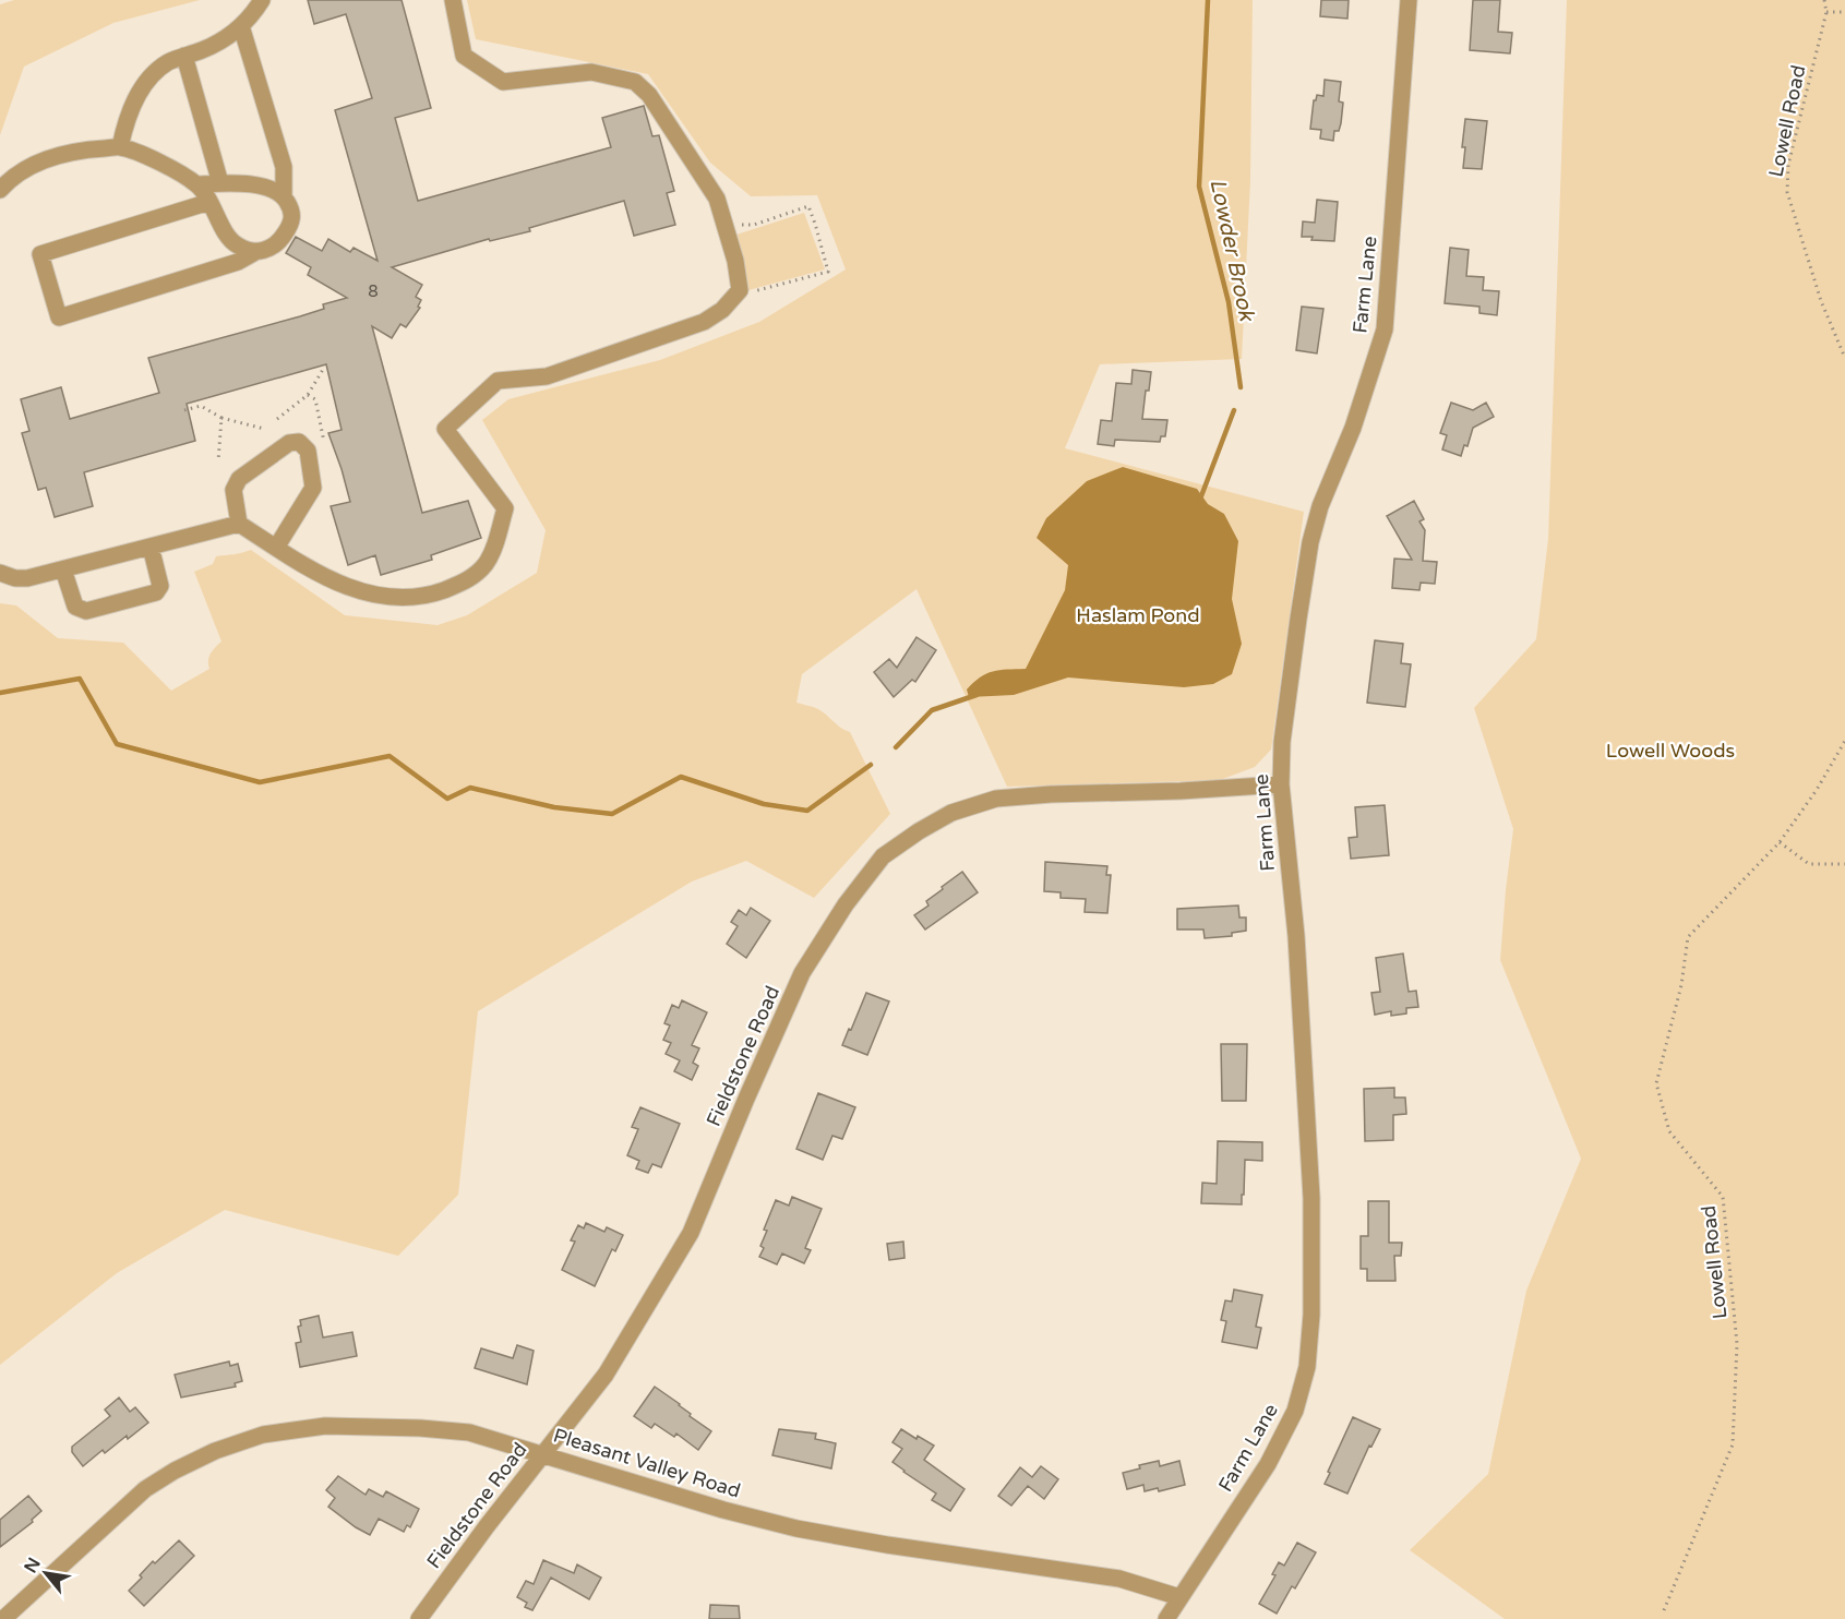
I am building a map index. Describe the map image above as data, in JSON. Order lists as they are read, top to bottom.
{
  "streets": {
    "street": ["Farm Lane", "Fieldstone Road", "Pleasant Valley Road"],
    "path": ["Lowell Road"]
  },
  "crossings": [
    ["Farm Lane", "Fieldstone Road"],
    ["Farm Lane", "Pleasant Valley Road"],
    ["Fieldstone Road", "Pleasant Valley Road"]
  ],
  "water": ["Lowder Brook"],
  "parks": ["Haslam Pond", "Lowell Woods"],
  "house_numbers": ["8"],
  "north": "top left"
}
